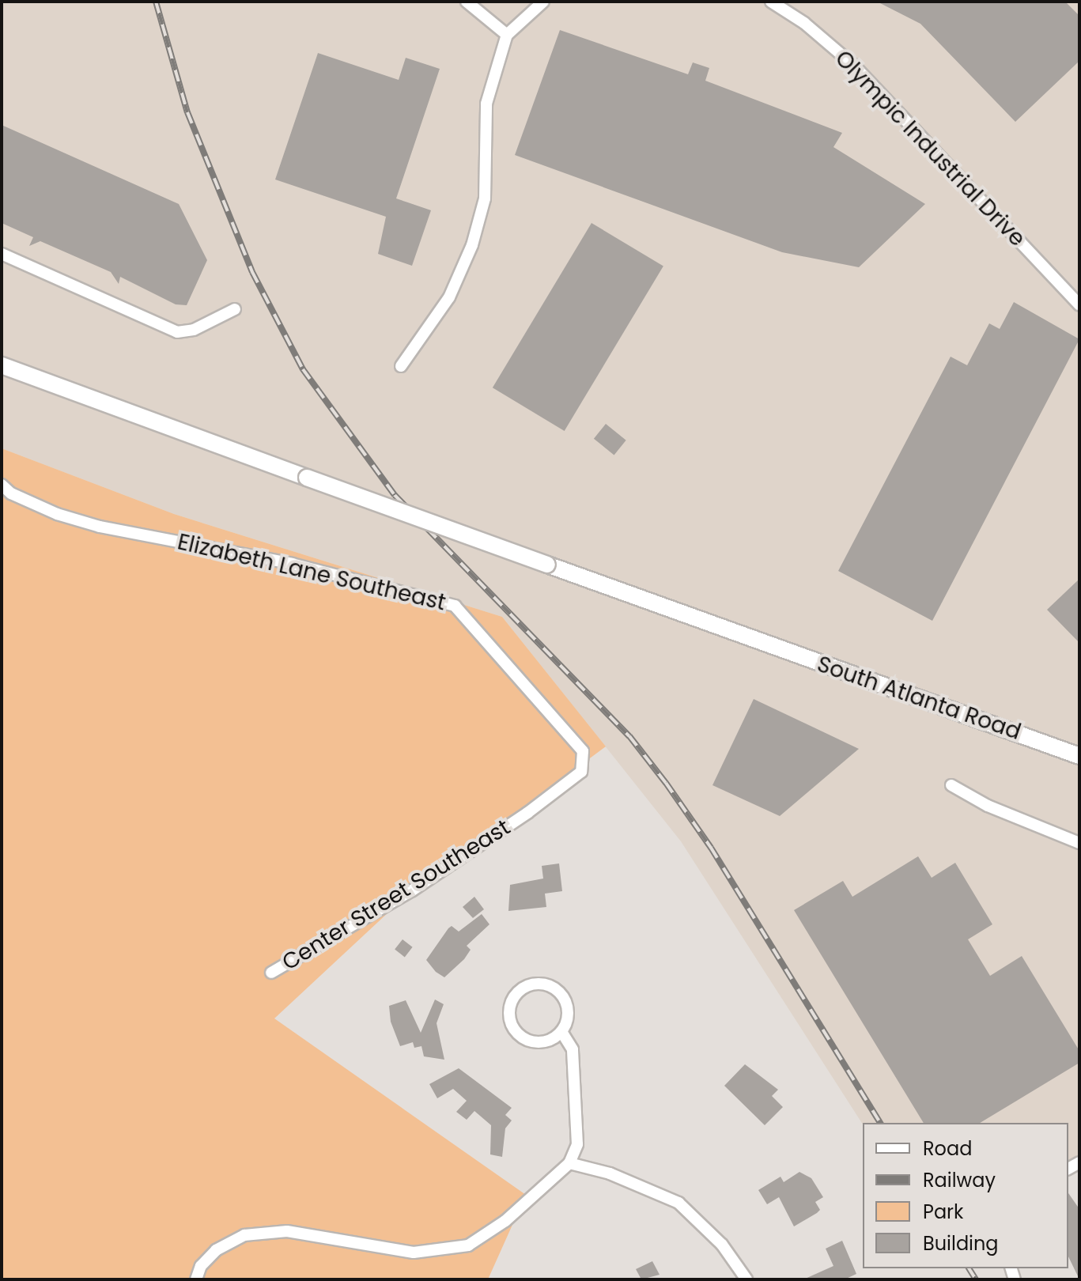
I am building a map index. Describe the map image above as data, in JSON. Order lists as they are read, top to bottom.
{
  "streets": {
    "main road": ["South Atlanta Road"],
    "street": ["Olympic Industrial Drive", "Elizabeth Lane Southeast", "Center Street Southeast"]
  },
  "crossings": [
    ["Elizabeth Lane Southeast", "Center Street Southeast"]
  ],
  "legend": [
    "Road",
    "Railway",
    "Park",
    "Building"
  ]
}
